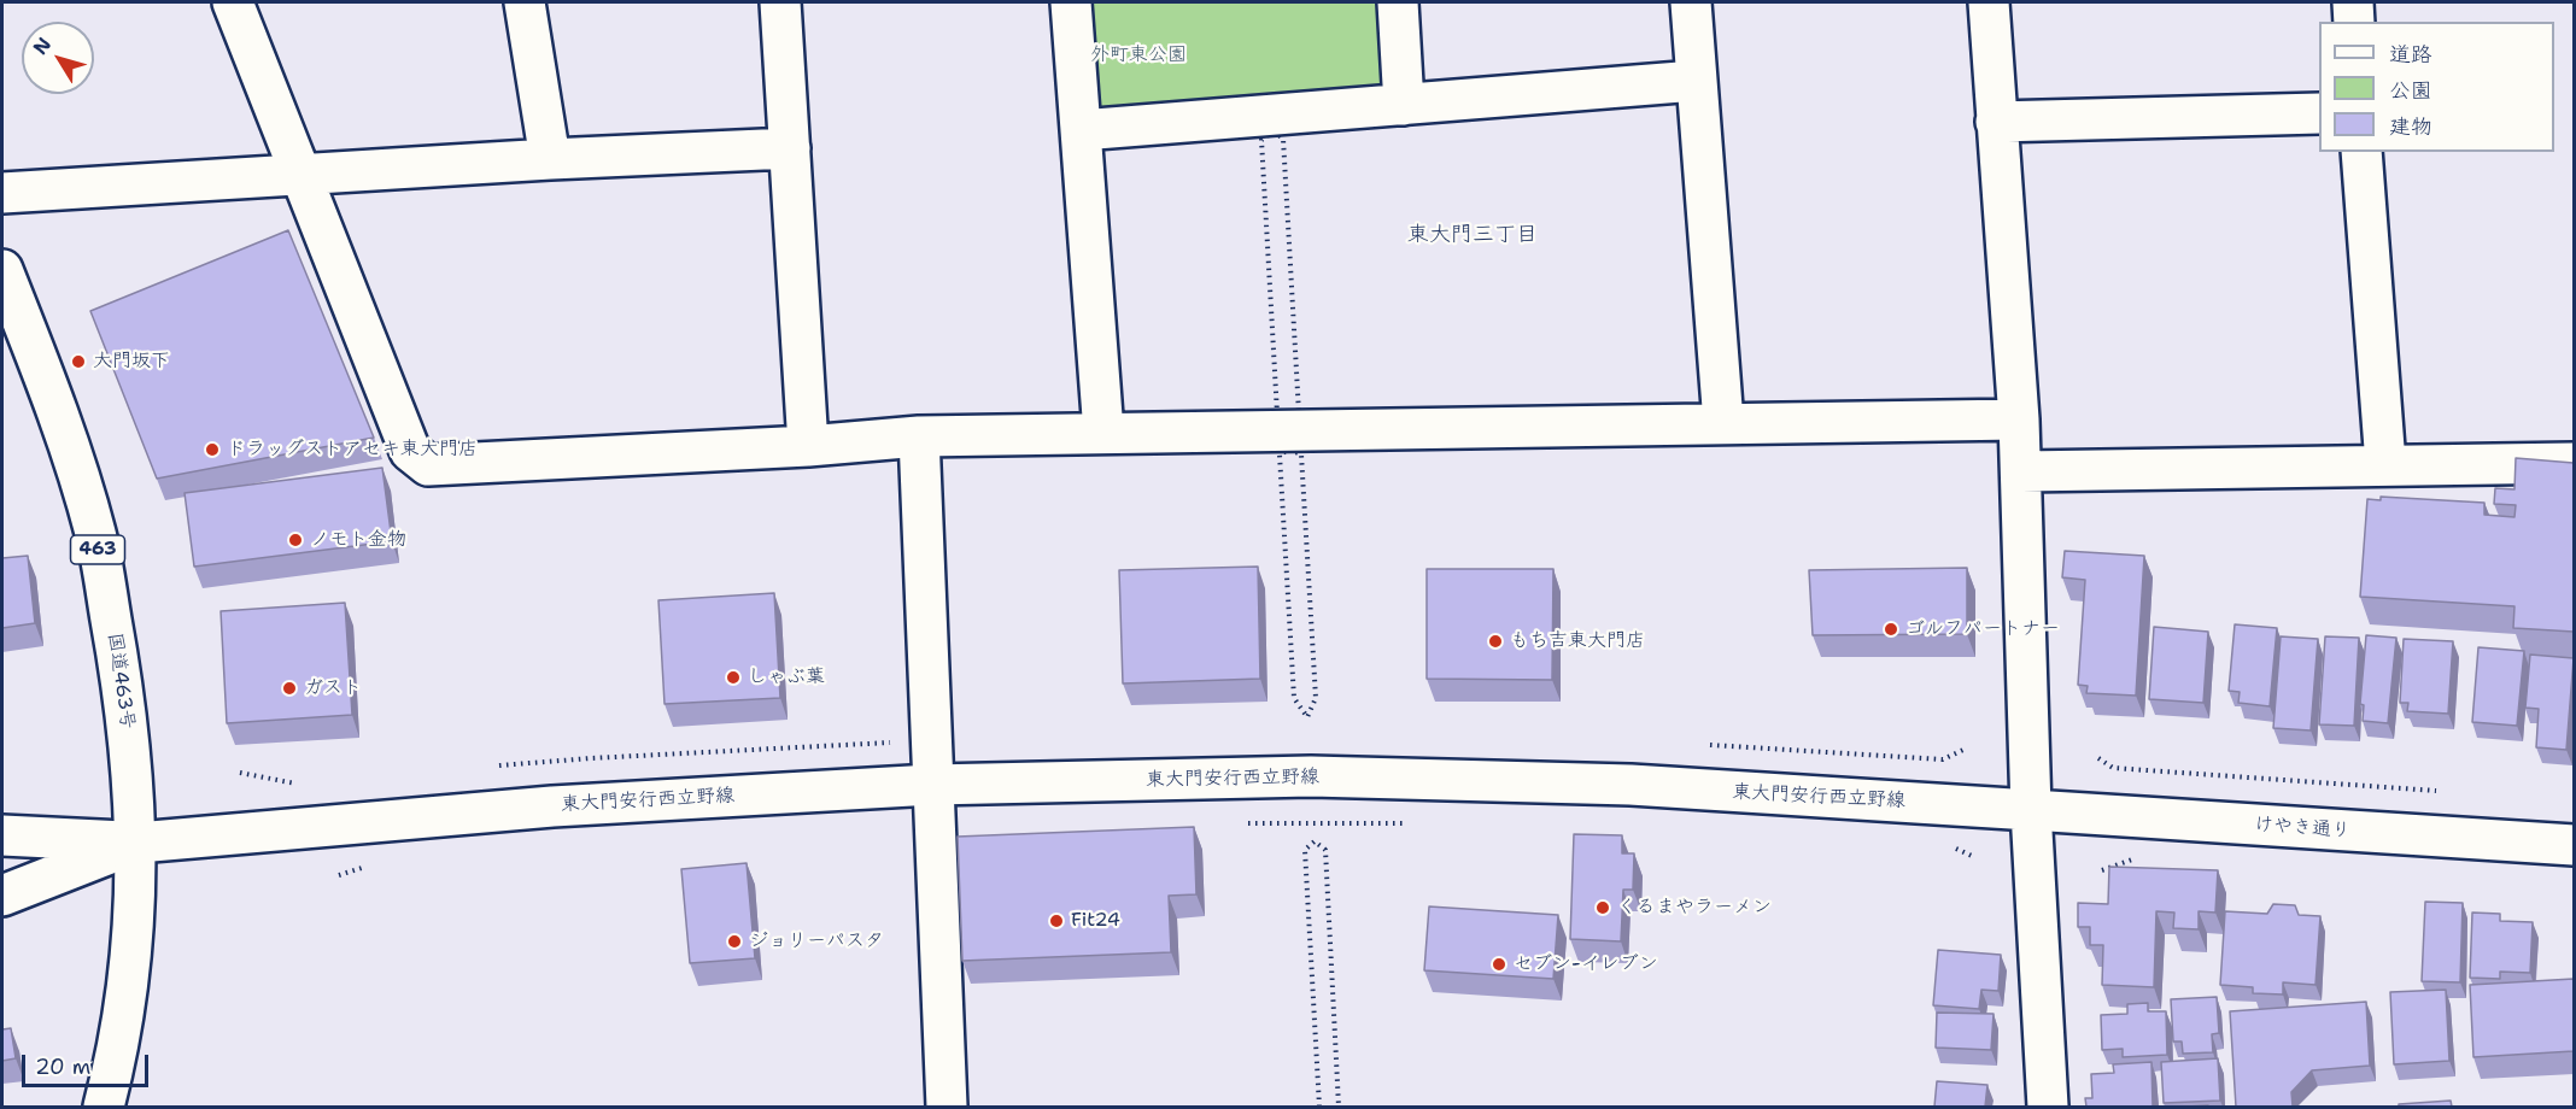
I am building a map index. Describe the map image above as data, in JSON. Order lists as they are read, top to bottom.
{
  "streets": {
    "main road": [
      "463",
      "国道463号",
      "東大門安行西立野線",
      "けやき通り"
    ]
  },
  "crossings": [
    ["国道463号", "東大門安行西立野線"],
    ["東大門安行西立野線", "けやき通り"]
  ],
  "districts": ["東大門三丁目"],
  "parks": ["外町東公園"],
  "places": [
    "大門坂下",
    "ドラッグストアセキ東大門店",
    "ノモト金物",
    "ゴルフパートナー",
    "もち吉東大門店",
    "しゃぶ葉",
    "ガスト",
    "くるまやラーメン",
    "Fit24",
    "ジョリーパスタ",
    "セブン-イレブン"
  ],
  "legend": ["道路", "公園", "建物"],
  "scale_bar": "20 m",
  "north": "top left"
}
